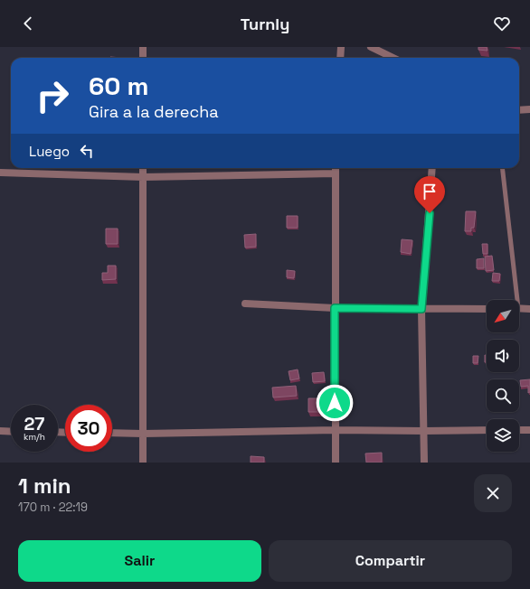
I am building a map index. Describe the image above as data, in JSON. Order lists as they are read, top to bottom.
{
  "north": "bottom left",
  "page": {
    "header": "Turnly",
    "turn": ["60 m", "Gira a la derecha"],
    "then": "Luego",
    "speed": "27 km/h",
    "limit": "30",
    "heading": ["1 min", "170 m · 22:19"],
    "buttons": ["Salir", "Compartir"]
  }
}
